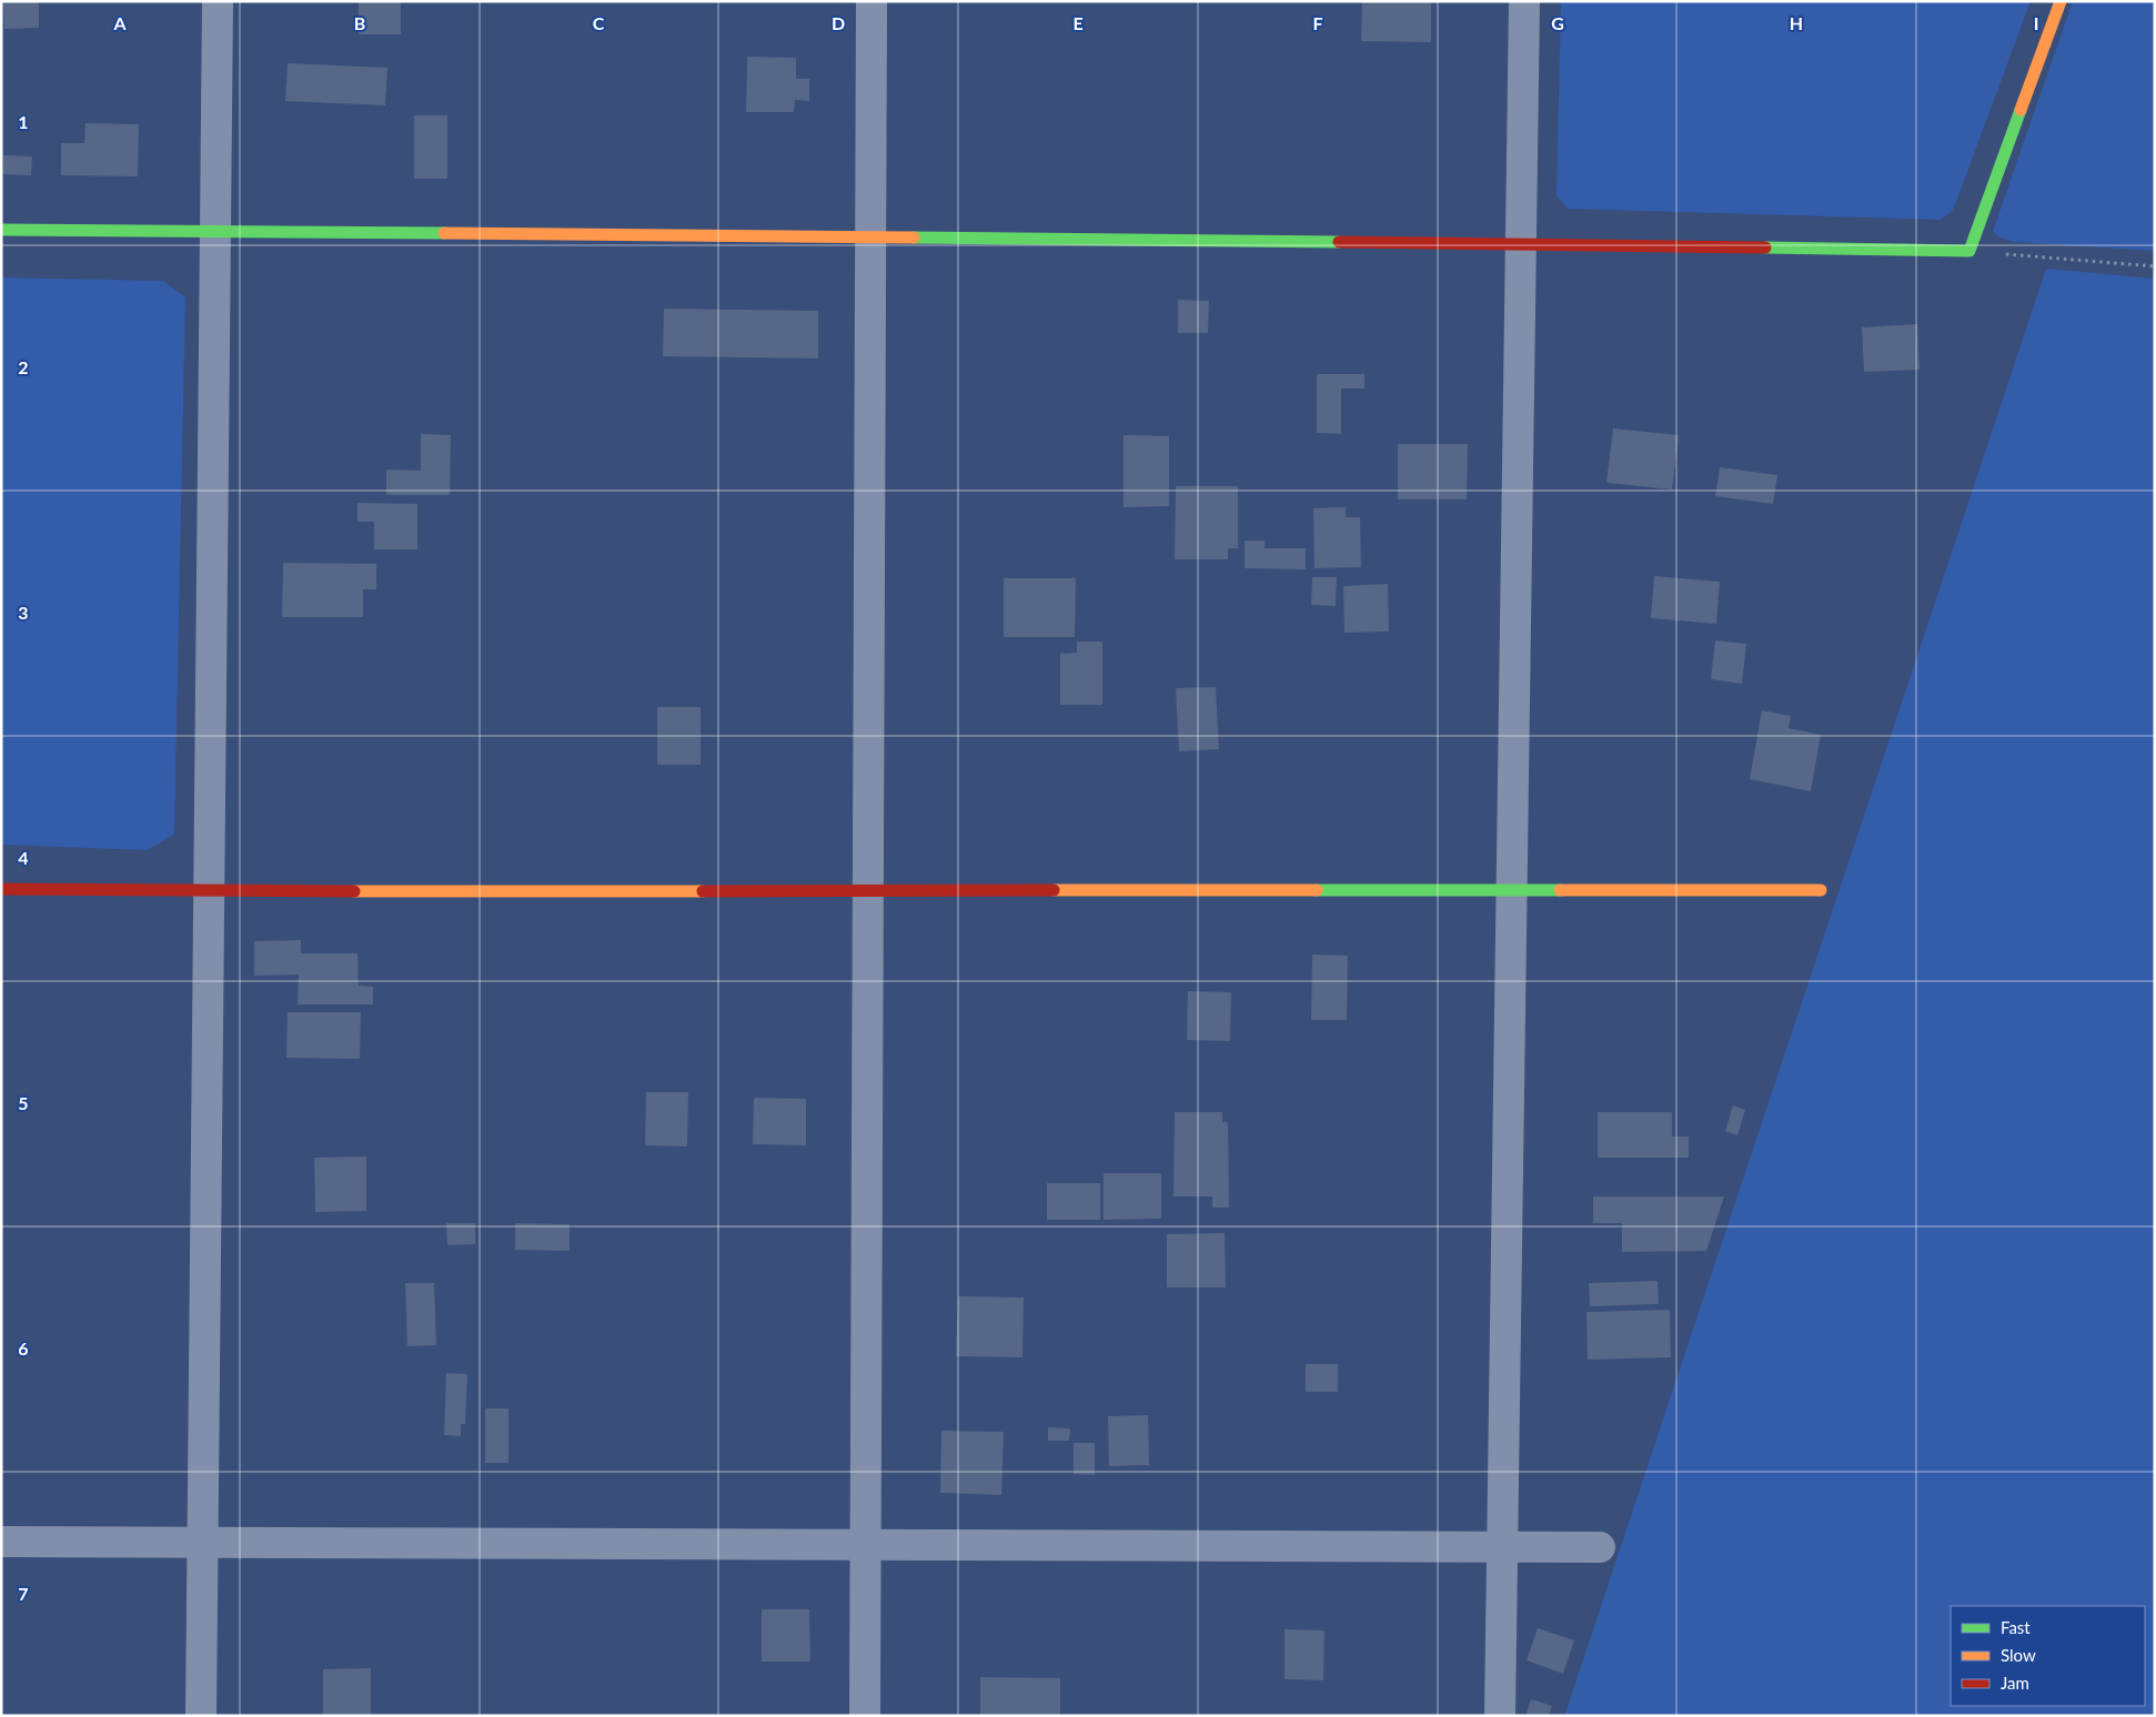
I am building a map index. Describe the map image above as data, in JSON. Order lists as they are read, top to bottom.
{
  "legend": ["Fast", "Slow", "Jam"],
  "grid": {
    "columns": [
      "A",
      "B",
      "C",
      "D",
      "E",
      "F",
      "G",
      "H",
      "I"
    ],
    "rows": [
      "1",
      "2",
      "3",
      "4",
      "5",
      "6",
      "7"
    ]
  }
}
